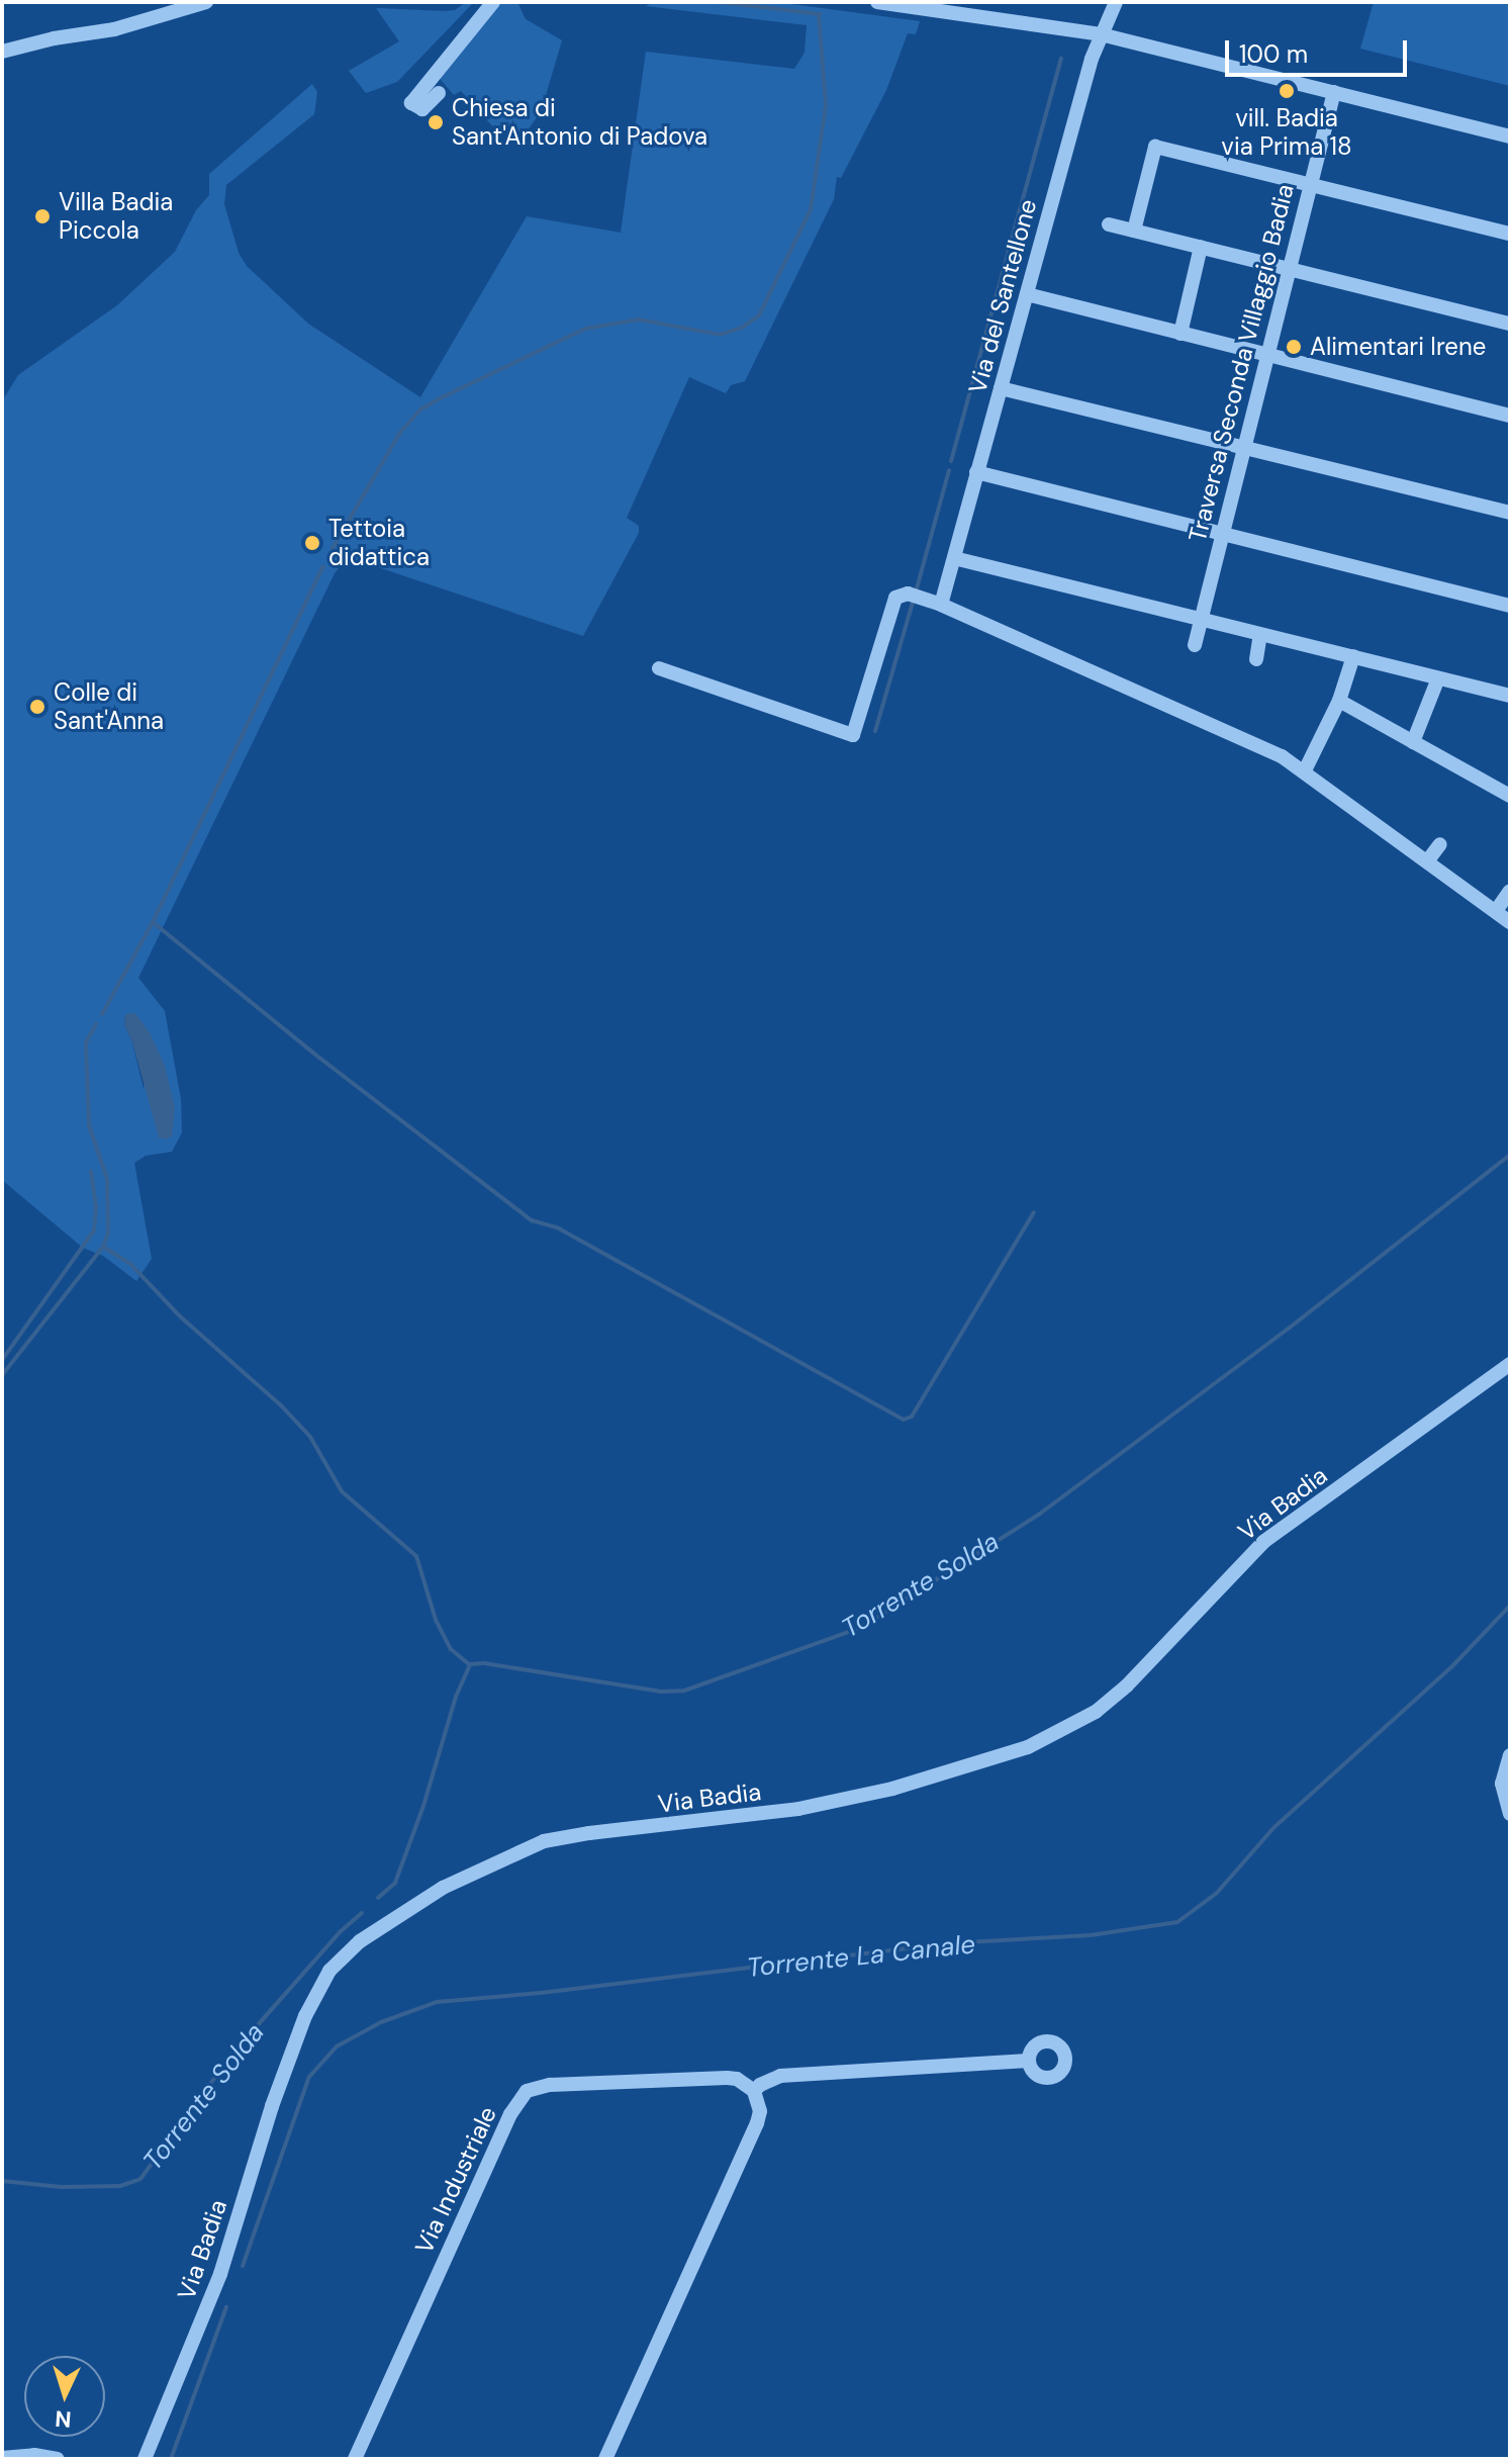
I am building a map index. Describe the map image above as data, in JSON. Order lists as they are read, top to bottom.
{
  "streets": {
    "street": [
      "Via del Santellone",
      "Traversa Seconda Villaggio Badia",
      "Via Badia",
      "Via Industriale"
    ]
  },
  "water": ["Torrente Solda", "Torrente La Canale"],
  "places": [
    "vill. Badia via Prima 18",
    "Chiesa di Sant'Antonio di Padova",
    "Villa Badia Piccola",
    "Alimentari Irene",
    "Tettoia didattica",
    "Colle di Sant'Anna"
  ],
  "scale_bar": "100 m",
  "north": "bottom"
}
